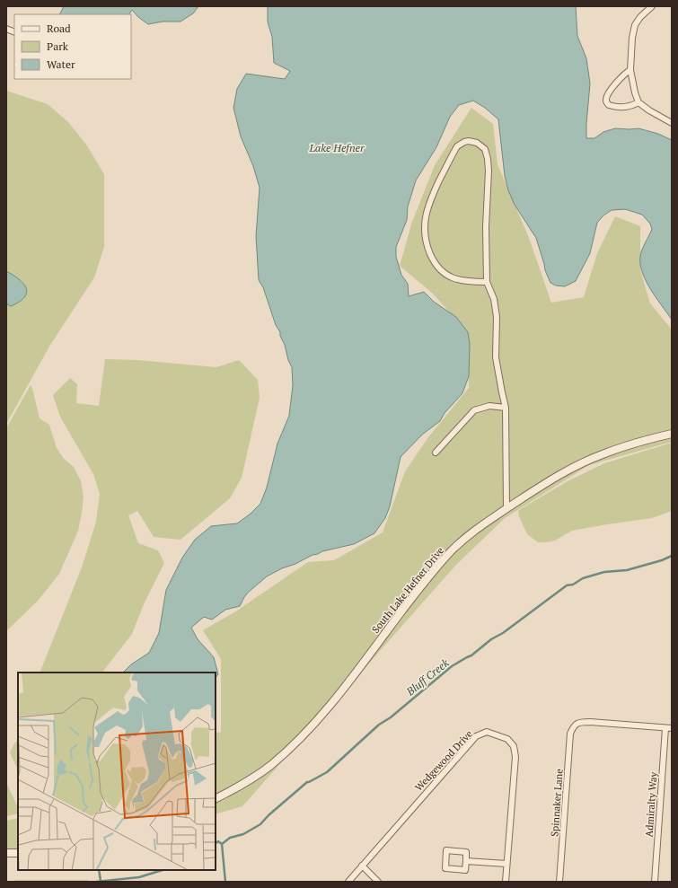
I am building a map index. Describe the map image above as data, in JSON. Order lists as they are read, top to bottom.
{
  "streets": {
    "street": [
      "South Lake Hefner Drive",
      "Wedgewood Drive",
      "Spinnaker Lane",
      "Admiralty Way"
    ]
  },
  "crossings": [
    ["Spinnaker Lane", "Admiralty Way"]
  ],
  "water": ["Lake Hefner", "Bluff Creek"],
  "legend": ["Road", "Park", "Water"]
}
